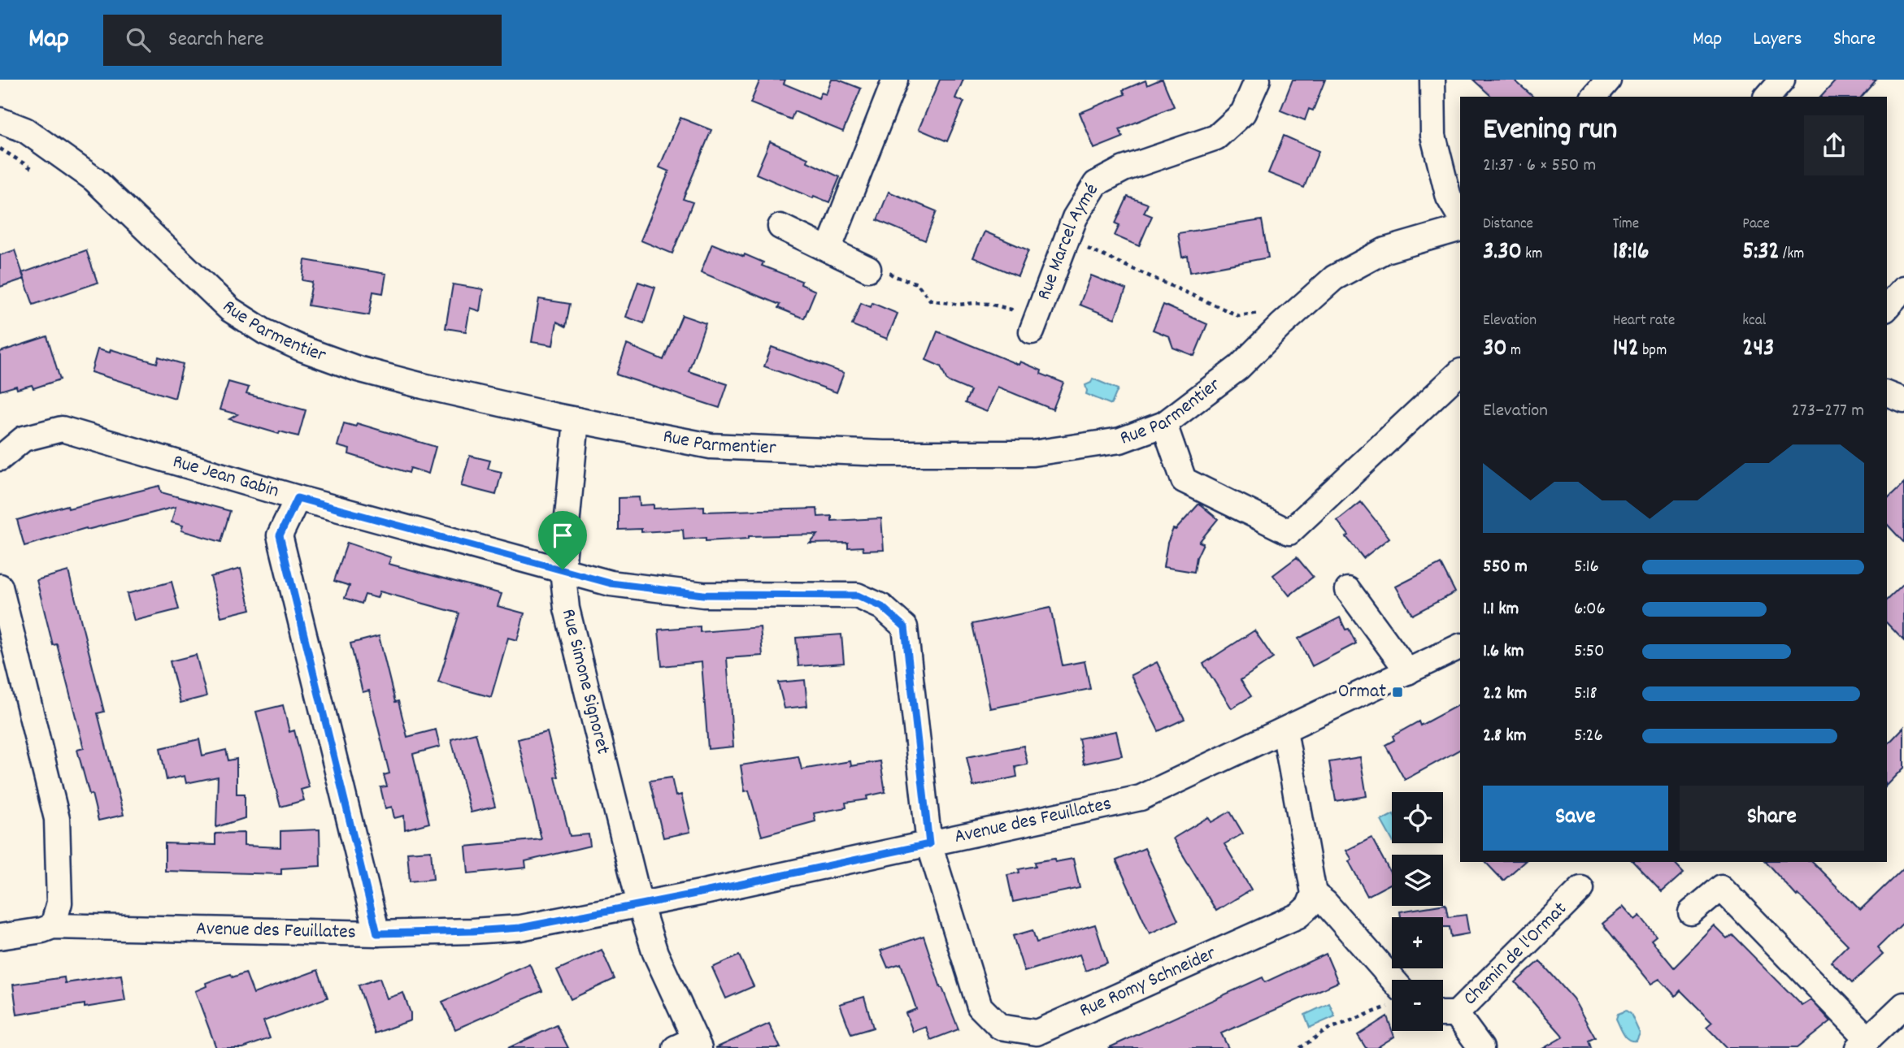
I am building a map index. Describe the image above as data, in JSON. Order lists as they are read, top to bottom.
{
  "streets": {
    "street": [
      "Rue Marcel Aymé",
      "Rue Parmentier",
      "Rue Jean Gabin",
      "Rue Simone Signoret",
      "Avenue des Feuillates",
      "Chemin de l'Ormat",
      "Rue Romy Schneider"
    ]
  },
  "crossings": [
    ["Rue Parmentier", "Rue Simone Signoret"],
    ["Rue Jean Gabin", "Rue Simone Signoret"],
    ["Rue Jean Gabin", "Avenue des Feuillates"],
    ["Rue Jean Gabin", "Rue Romy Schneider"],
    ["Rue Simone Signoret", "Avenue des Feuillates"],
    ["Avenue des Feuillates", "Rue Romy Schneider"]
  ],
  "places": {
    "transit": ["Ormat"]
  },
  "page": {
    "header": "Map",
    "search": "Search here",
    "nav": ["Map", "Layers", "Share"],
    "heading": ["Evening run", "21:37 · 6 × 550 m"],
    "stats": [
      ["Distance", "3.30 km"],
      ["Time", "18:16"],
      ["Pace", "5:32 /km"],
      ["Elevation", "30 m"],
      ["Heart rate", "142 bpm"],
      ["kcal", "243"]
    ],
    "chart": ["Elevation", "273–277 m"],
    "list": [
      {
        "name": "550 m",
        "note": "5:16"
      },
      {
        "name": "1.1 km",
        "note": "6:06"
      },
      {
        "name": "1.6 km",
        "note": "5:50"
      },
      {
        "name": "2.2 km",
        "note": "5:18"
      },
      {
        "name": "2.8 km",
        "note": "5:26"
      }
    ],
    "buttons": ["Save", "Share"],
    "map_buttons": ["+", "−"]
  }
}
